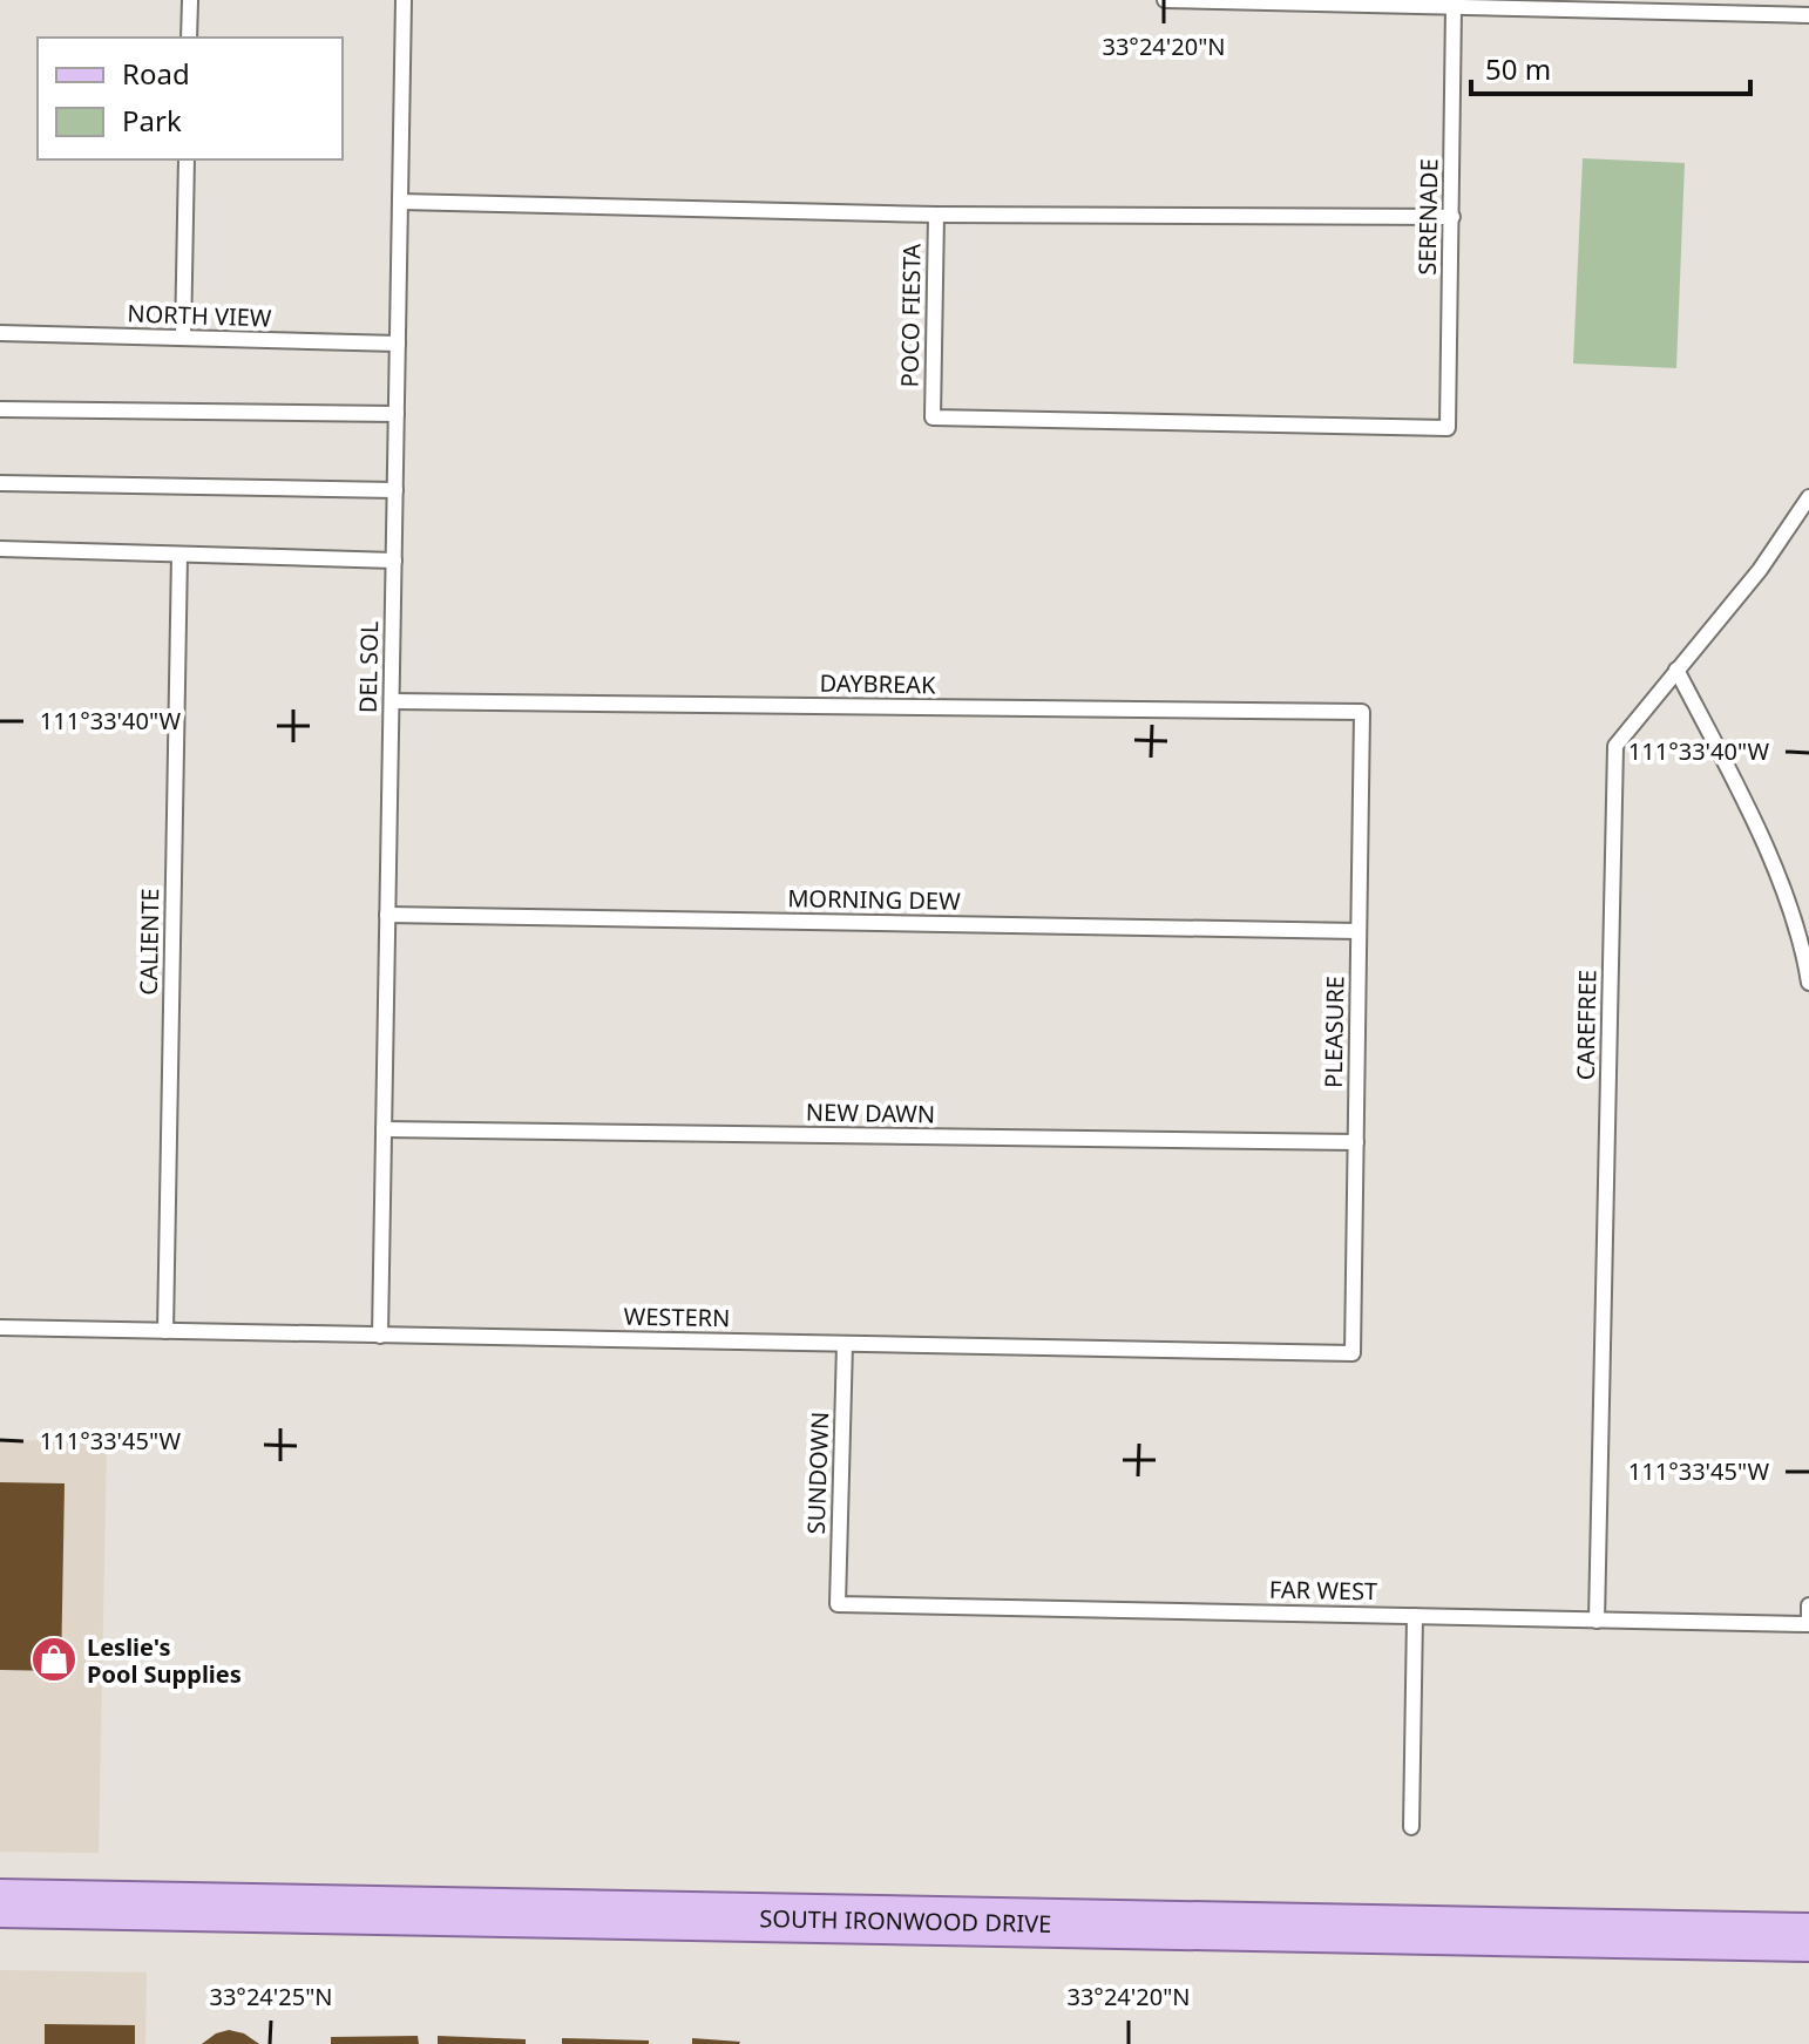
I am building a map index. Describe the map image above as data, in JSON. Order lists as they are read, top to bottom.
{
  "streets": {
    "main road": ["SOUTH IRONWOOD DRIVE"],
    "lane": [
      "SERENADE",
      "NORTH VIEW",
      "POCO FIESTA",
      "DEL SOL",
      "DAYBREAK",
      "MORNING DEW",
      "CALIENTE",
      "CAREFREE",
      "PLEASURE",
      "NEW DAWN",
      "WESTERN",
      "SUNDOWN",
      "FAR WEST"
    ]
  },
  "crossings": [
    ["SERENADE", "POCO FIESTA"],
    ["NORTH VIEW", "DEL SOL"],
    ["DEL SOL", "DAYBREAK"],
    ["DEL SOL", "MORNING DEW"],
    ["DEL SOL", "NEW DAWN"],
    ["DEL SOL", "WESTERN"],
    ["DAYBREAK", "PLEASURE"],
    ["MORNING DEW", "PLEASURE"],
    ["CALIENTE", "WESTERN"],
    ["CAREFREE", "FAR WEST"],
    ["PLEASURE", "NEW DAWN"],
    ["PLEASURE", "WESTERN"],
    ["WESTERN", "SUNDOWN"],
    ["SUNDOWN", "FAR WEST"]
  ],
  "places": {
    "shop": ["Leslie's Pool Supplies"]
  },
  "legend": ["Road", "Park"],
  "scale_bar": "50 m",
  "coordinates": [
    "33°24'20\"N",
    "111°33'40\"W",
    "111°33'45\"W",
    "33°24'25\"N"
  ]
}
